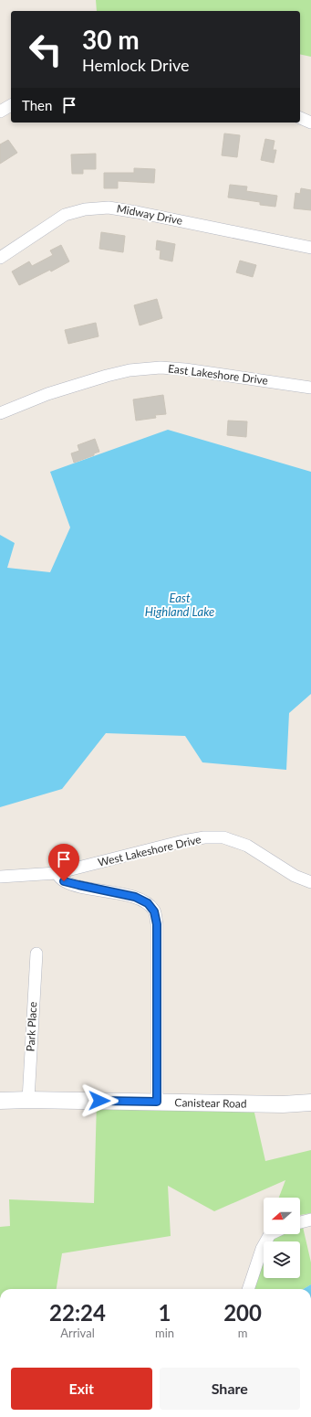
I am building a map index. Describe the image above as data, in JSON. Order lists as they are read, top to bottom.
{
  "streets": {
    "street": [
      "Midway Drive",
      "East Lakeshore Drive",
      "West Lakeshore Drive",
      "Park Place",
      "Canistear Road"
    ]
  },
  "crossings": [
    ["Park Place", "Canistear Road"]
  ],
  "water": ["East Highland Lake"],
  "north": "left",
  "page": {
    "turn": ["30 m", "Hemlock Drive"],
    "then": "Then",
    "eta": [
      "22:24",
      "Arrival",
      "1",
      "min",
      "200",
      "m"
    ],
    "buttons": ["Exit", "Share"]
  }
}
